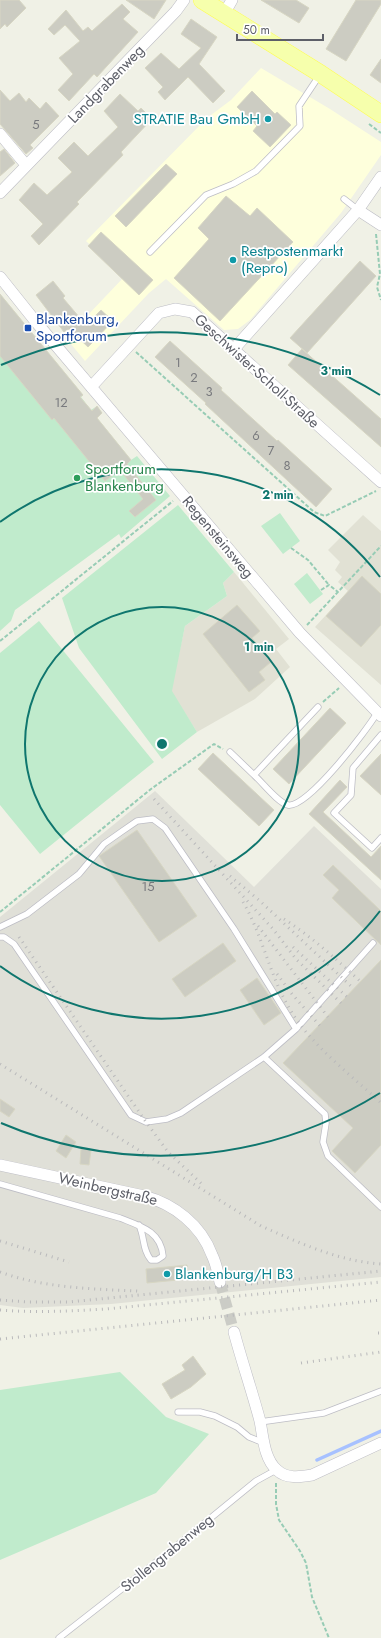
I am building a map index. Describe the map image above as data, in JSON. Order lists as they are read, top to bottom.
{
  "streets": {
    "street": [
      "Landgrabenweg",
      "Geschwister-Scholl-Straße",
      "Regensteinsweg",
      "Weinbergstraße"
    ],
    "lane": ["Stollengrabenweg"]
  },
  "crossings": [
    ["Geschwister-Scholl-Straße", "Regensteinsweg"]
  ],
  "places": {
    "other": [
      "STRATIE Bau GmbH",
      "Restpostenmarkt (Repro)",
      "Sportforum Blankenburg",
      "Blankenburg/H B3"
    ],
    "transit": ["Blankenburg, Sportforum"]
  },
  "house_numbers": [
    "5",
    "1",
    "2",
    "3",
    "12",
    "6",
    "7",
    "8",
    "15"
  ],
  "scale_bar": "50 m",
  "rings": ["3 min", "2 min", "1 min"]
}
